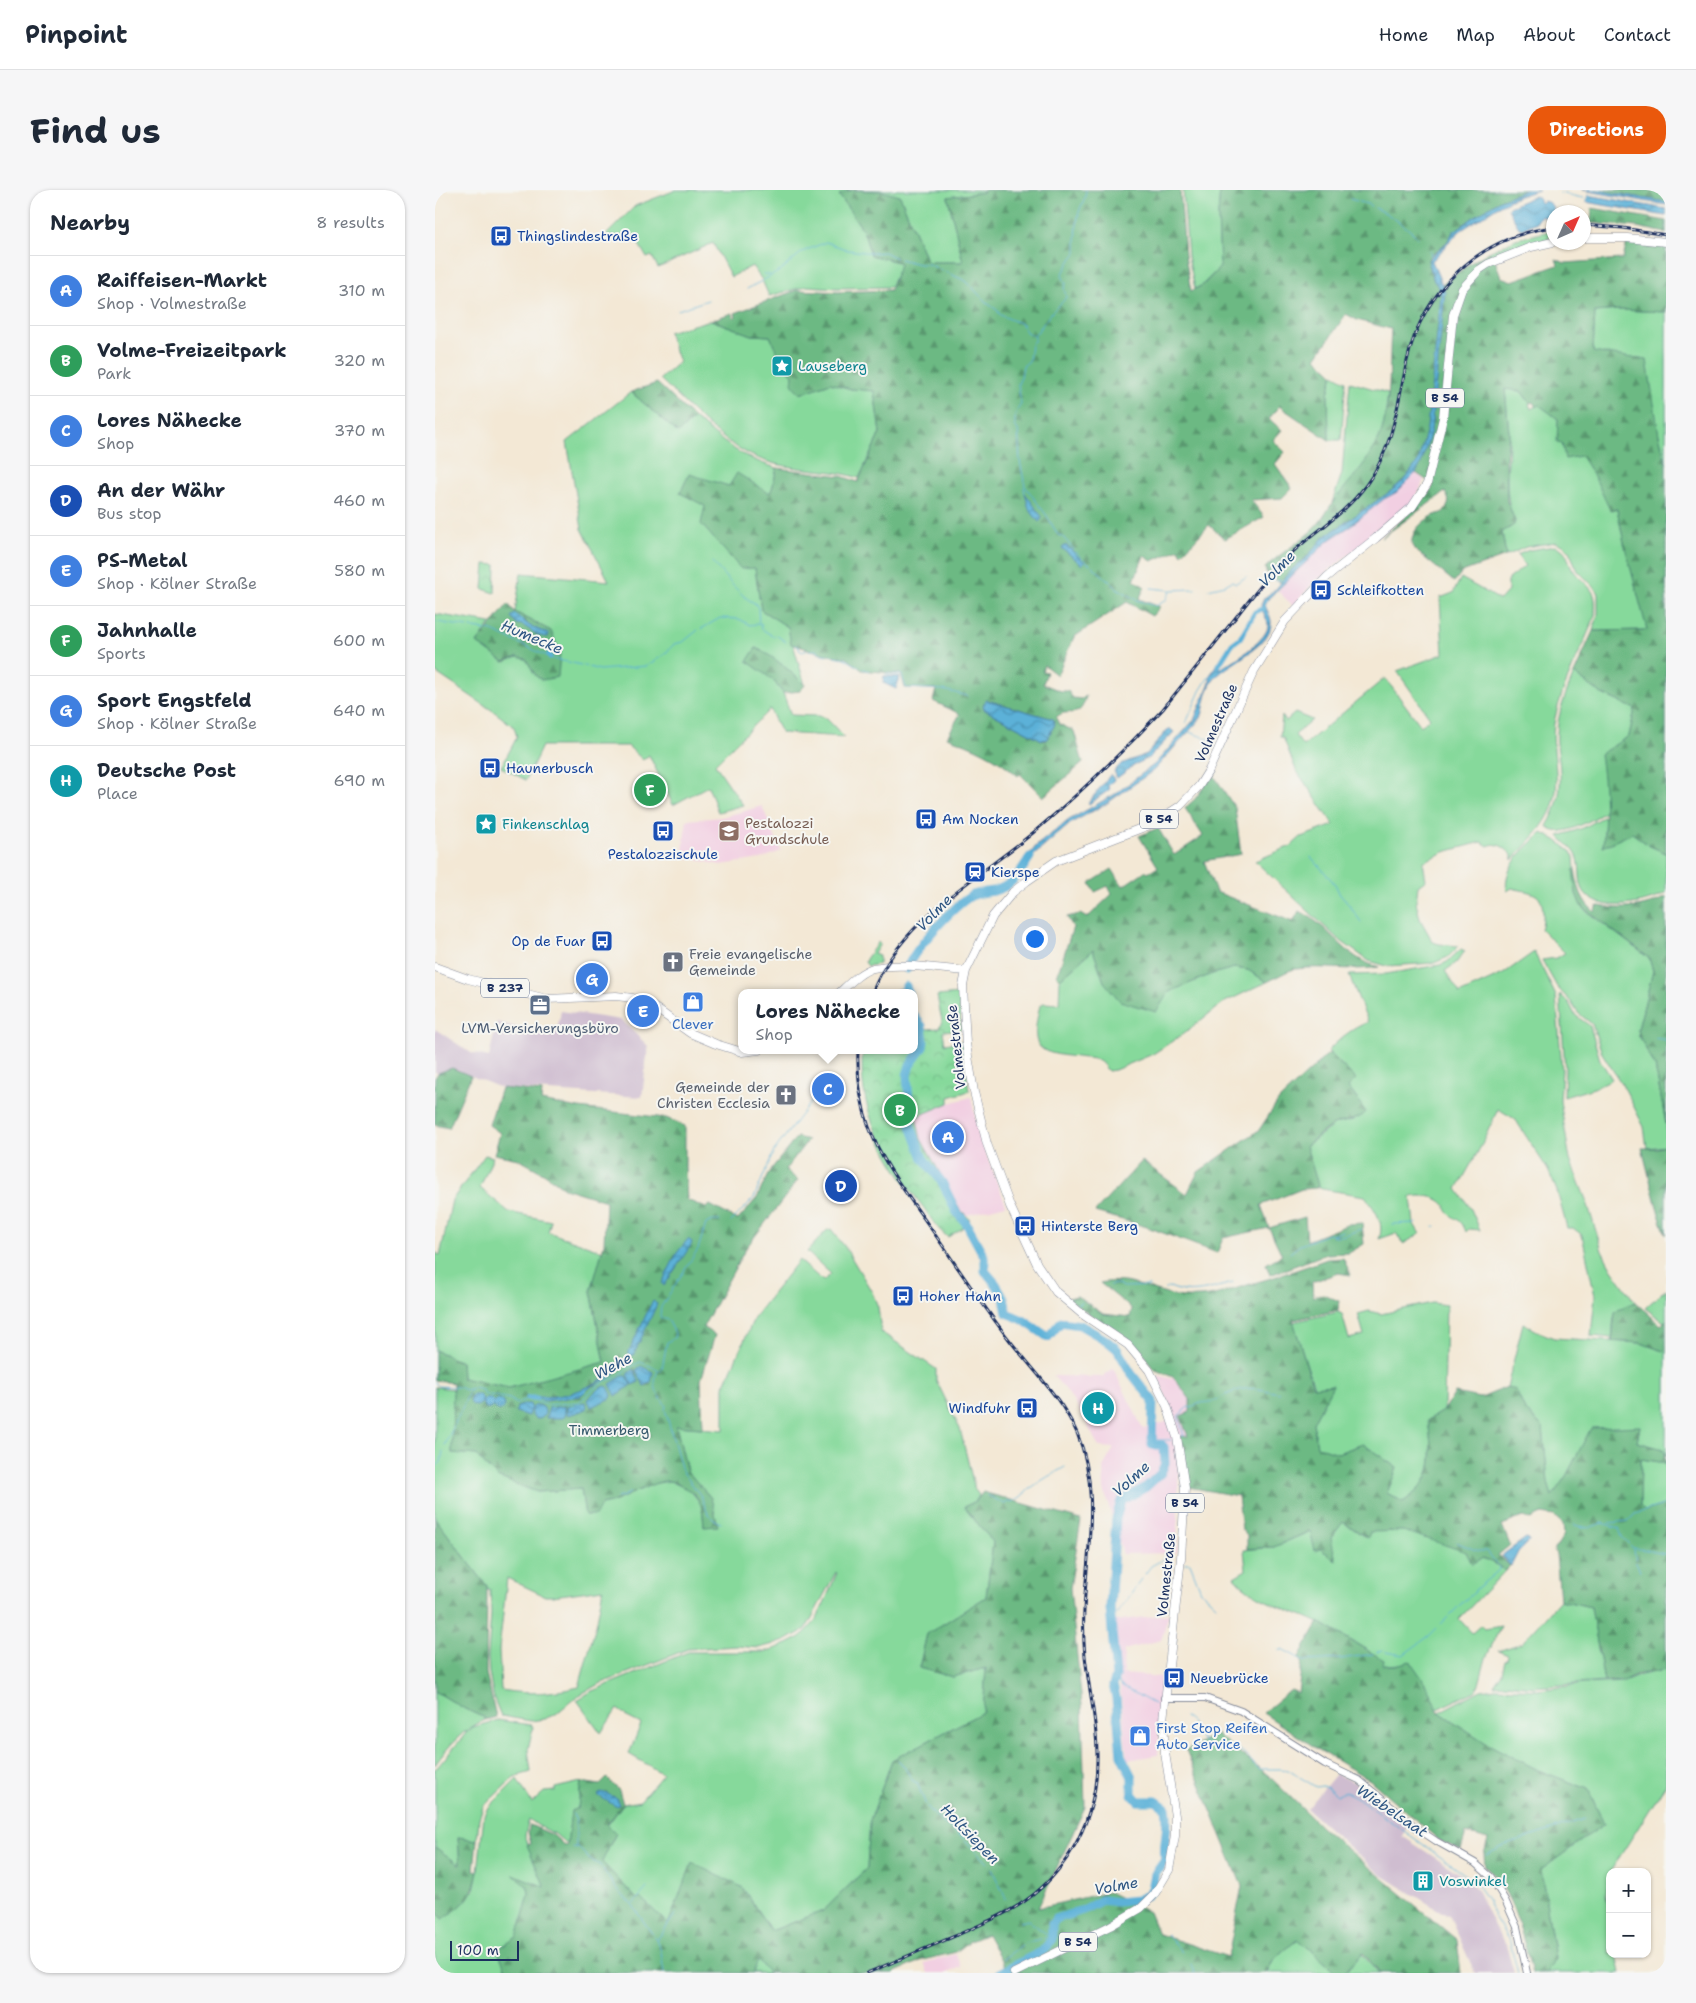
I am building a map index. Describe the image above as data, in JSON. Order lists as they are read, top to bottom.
{
  "streets": {
    "main road": ["B 54", "Volmestraße", "B 237"]
  },
  "water": [
    "Volme",
    "Humecke",
    "Wehe",
    "Wiebelsaat",
    "Holtsiepen"
  ],
  "parks": ["Timmerberg"],
  "places": {
    "bus stop": [
      "Thingslindestraße",
      "Schleifkotten",
      "Haunerbusch",
      "Am Nocken",
      "Pestalozzischule",
      "Op de Fuar",
      "Hinterste Berg",
      "Hoher Hahn",
      "Windfuhr",
      "Neuebrücke"
    ],
    "place": ["Lauseberg", "Finkenschlag"],
    "school or university": ["Pestalozzi Grundschule"],
    "station": ["Kierspe"],
    "church": ["Freie evangelische Gemeinde", "Gemeinde der Christen Ecclesia"],
    "shop": ["Clever", "First Stop Reifen Auto Service"],
    "office": ["LVM-Versicherungsbüro"],
    "building": ["Voswinkel"]
  },
  "scale_bar": "100 m",
  "north": "top right",
  "page": {
    "header": "Pinpoint",
    "nav": [
      "Home",
      "Map",
      "About",
      "Contact"
    ],
    "buttons": "Directions",
    "title": "Find us",
    "heading": ["Nearby", "8 results"],
    "list": [
      {
        "mark": "A",
        "name": "Raiffeisen-Markt",
        "note": "Shop · Volmestraße",
        "value": "310 m"
      },
      {
        "mark": "B",
        "name": "Volme-Freizeitpark",
        "note": "Park",
        "value": "320 m"
      },
      {
        "mark": "C",
        "name": "Lores Nähecke",
        "note": "Shop",
        "value": "370 m"
      },
      {
        "mark": "D",
        "name": "An der Währ",
        "note": "Bus stop",
        "value": "460 m"
      },
      {
        "mark": "E",
        "name": "PS-Metal",
        "note": "Shop · Kölner Straße",
        "value": "580 m"
      },
      {
        "mark": "F",
        "name": "Jahnhalle",
        "note": "Sports",
        "value": "600 m"
      },
      {
        "mark": "G",
        "name": "Sport Engstfeld",
        "note": "Shop · Kölner Straße",
        "value": "640 m"
      },
      {
        "mark": "H",
        "name": "Deutsche Post",
        "note": "Place",
        "value": "690 m"
      }
    ],
    "pins": [
      "F",
      "G",
      "E",
      "C",
      "B",
      "A",
      "D",
      "H"
    ],
    "popup": ["Lores Nähecke", "Shop"],
    "map_buttons": ["+", "−"],
    "scale": "100 m"
  }
}
